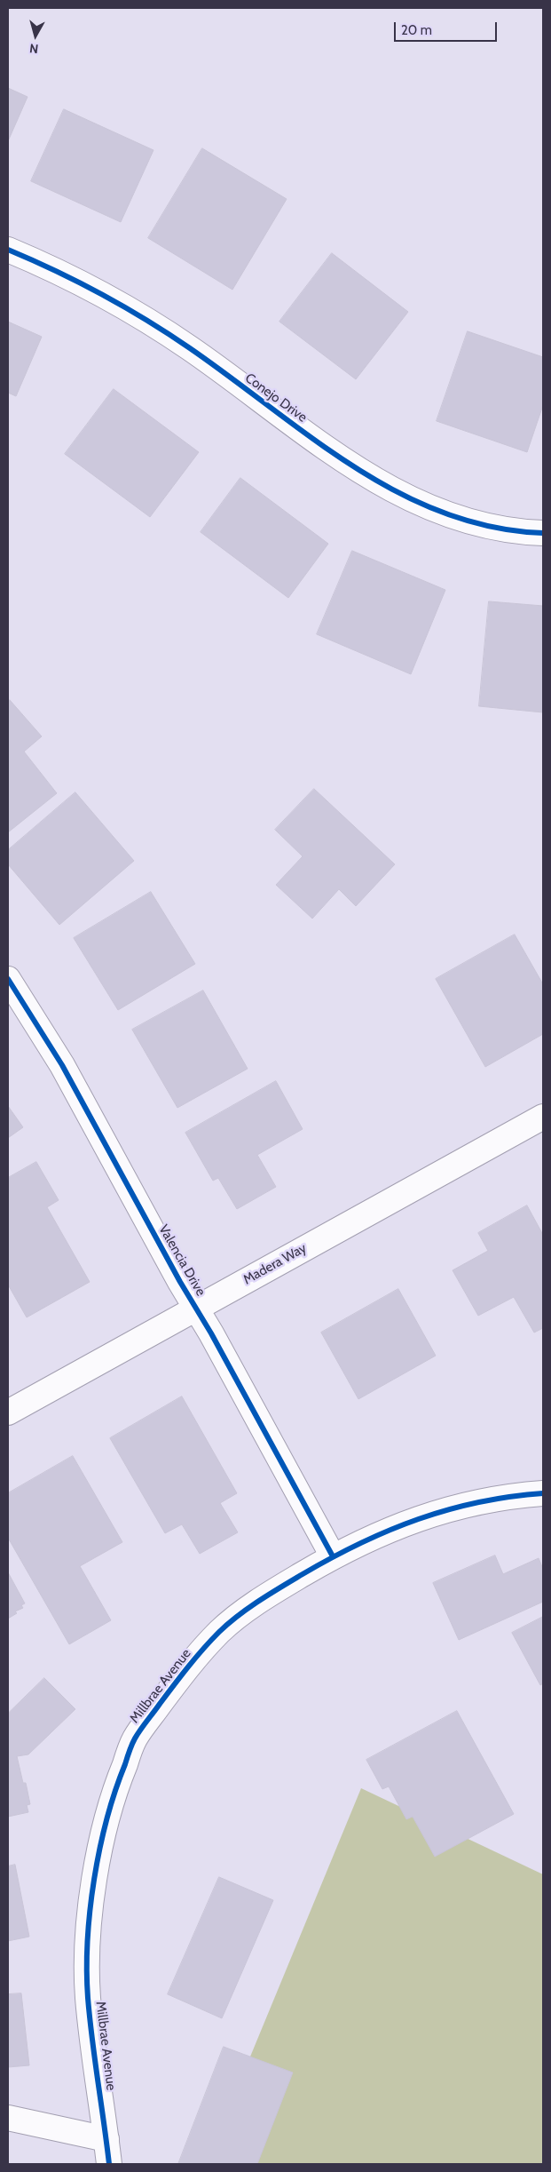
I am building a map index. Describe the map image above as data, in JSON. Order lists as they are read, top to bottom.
{
  "streets": {
    "street": [
      "Conejo Drive",
      "Valencia Drive",
      "Madera Way",
      "Millbrae Avenue"
    ]
  },
  "crossings": [
    ["Valencia Drive", "Madera Way"],
    ["Valencia Drive", "Millbrae Avenue"]
  ],
  "scale_bar": "20 m",
  "north": "bottom"
}
